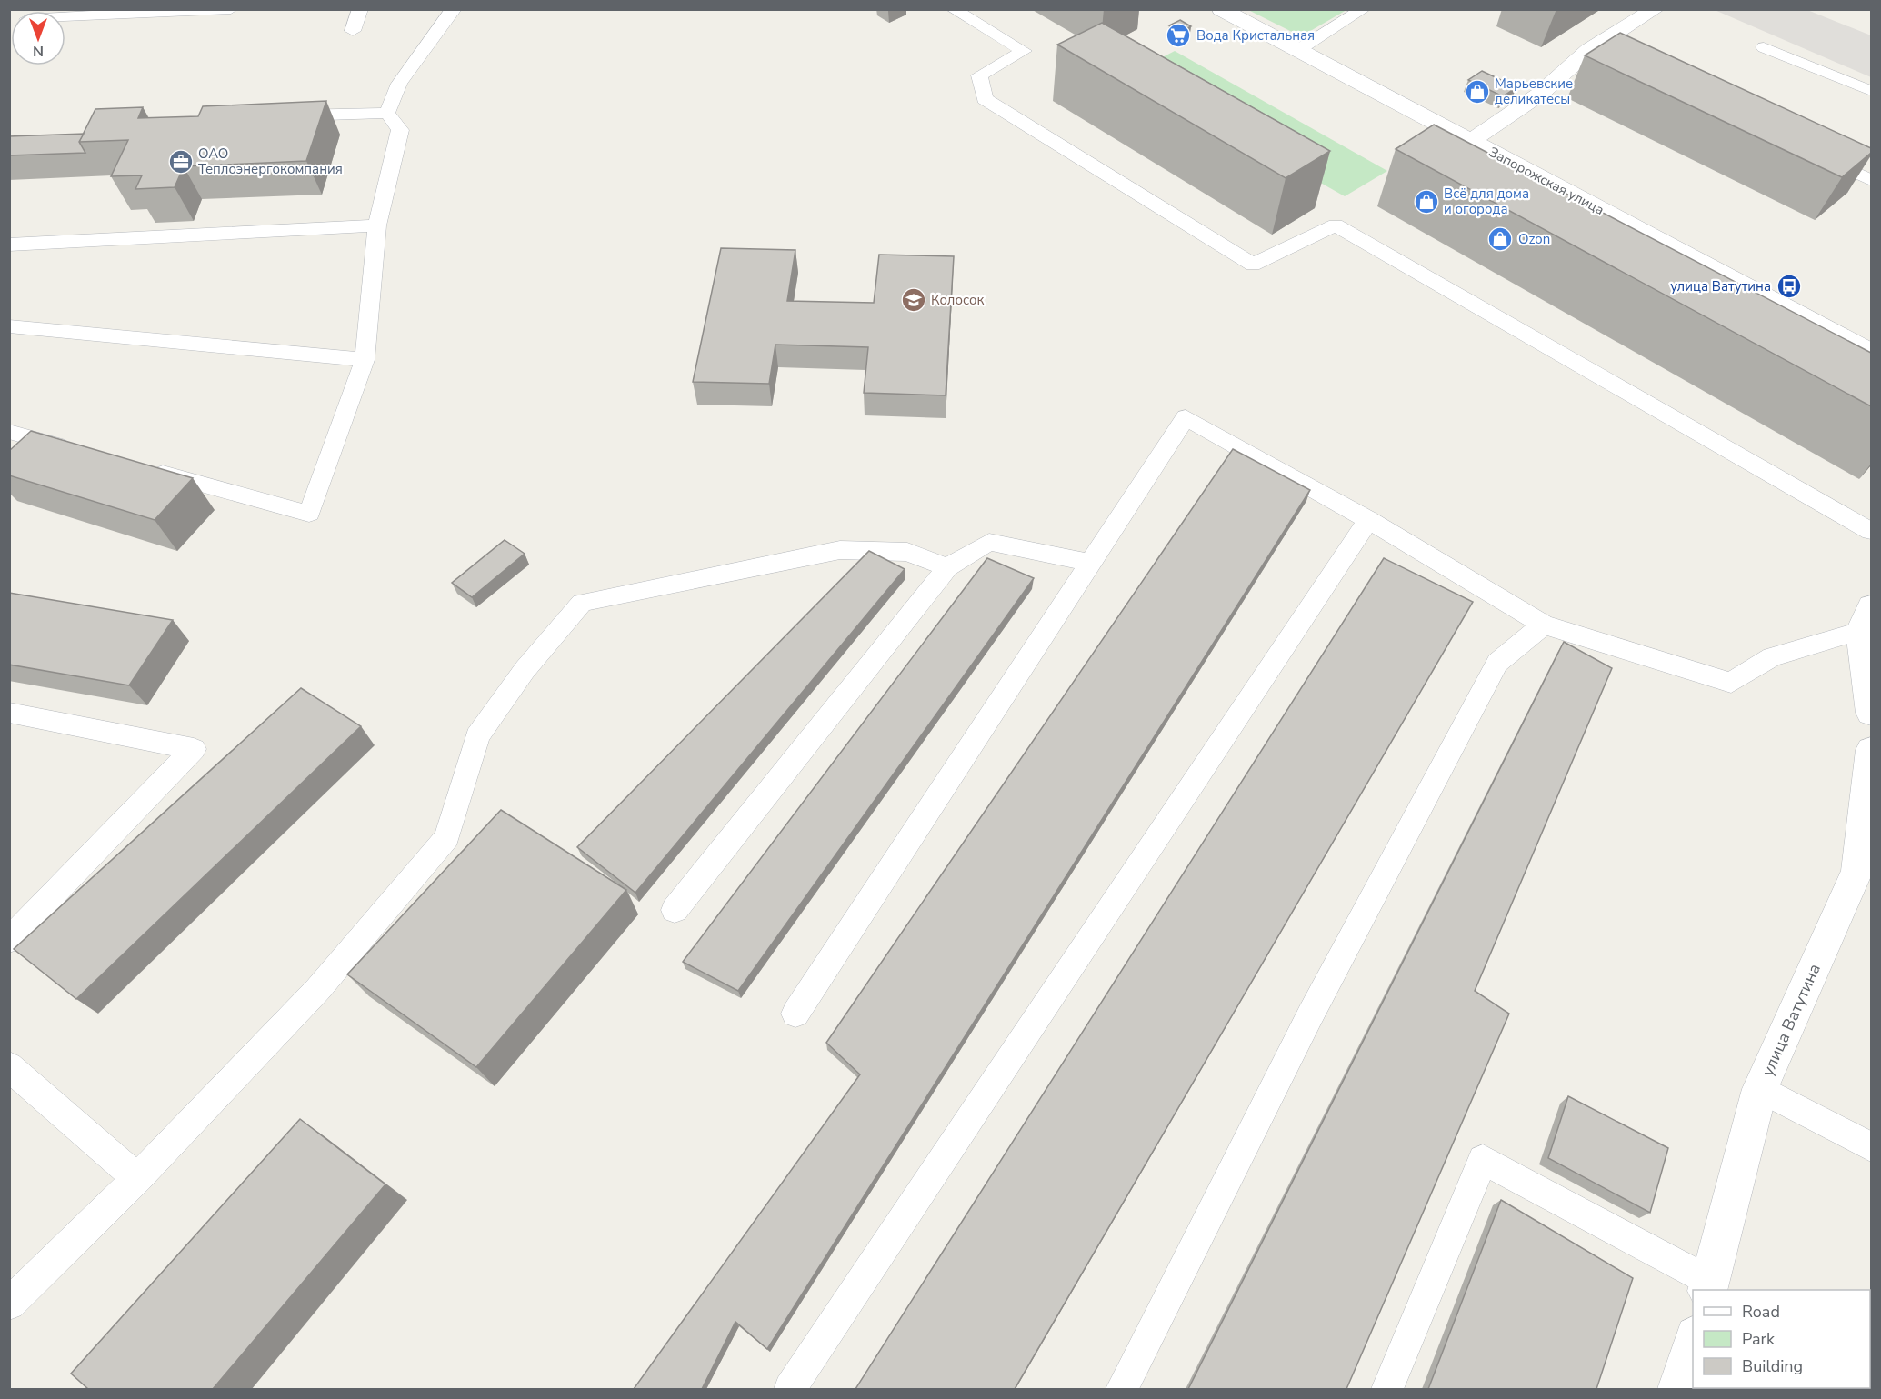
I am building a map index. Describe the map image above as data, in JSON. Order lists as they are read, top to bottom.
{
  "streets": {
    "street": ["Запорожская улица", "улица Ватутина"]
  },
  "places": {
    "supermarket": ["Вода Кристальная"],
    "shop": ["Марьевские деликатесы", "Всё для дома и огорода", "Ozon"],
    "office": ["ОАО Теплоэнергокомпания"],
    "bus stop": ["улица Ватутина"],
    "school or university": ["Колосок"]
  },
  "legend": ["Road", "Park", "Building"],
  "north": "bottom"
}
